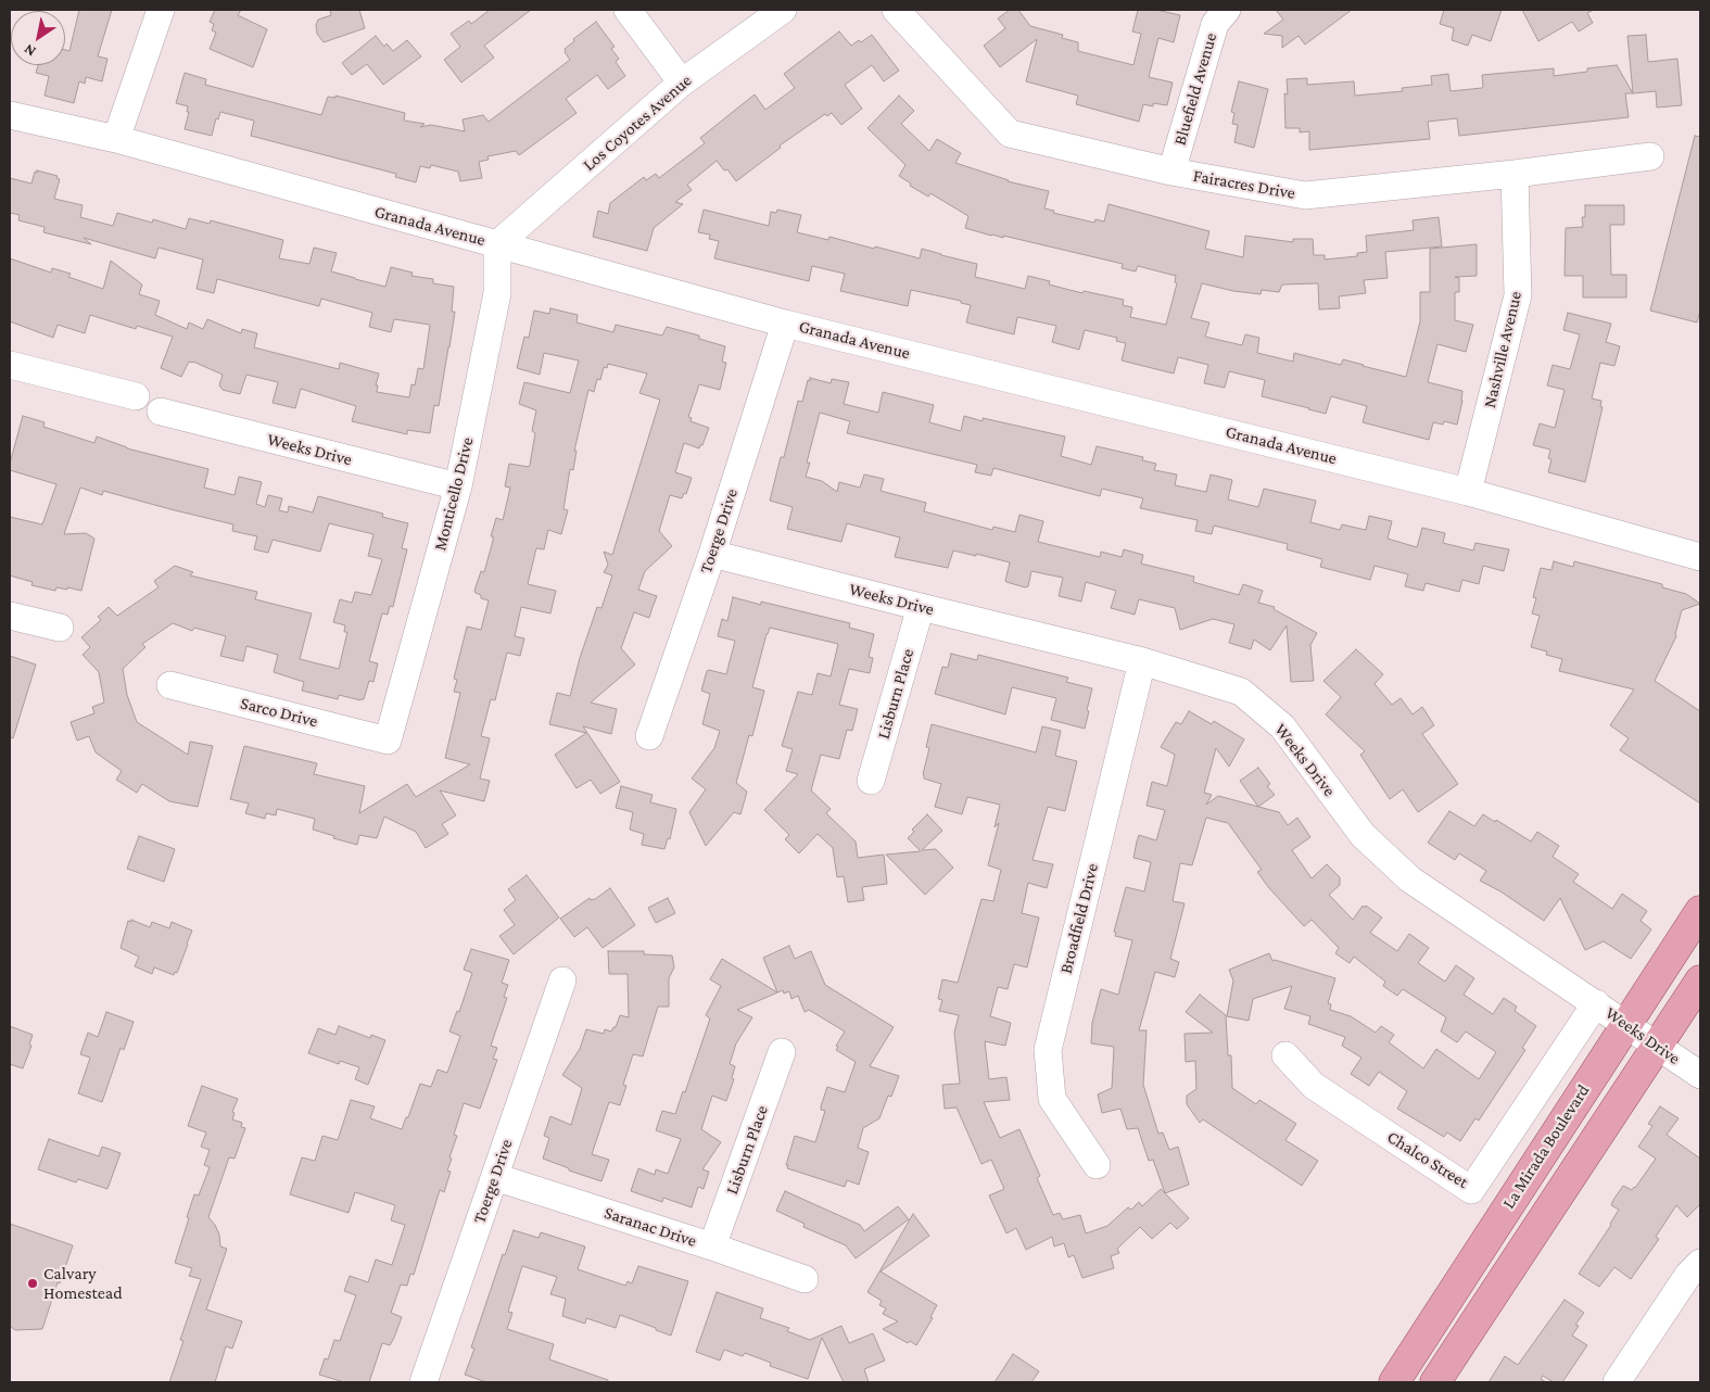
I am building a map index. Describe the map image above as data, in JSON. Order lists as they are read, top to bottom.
{
  "streets": {
    "main road": ["La Mirada Boulevard"],
    "street": [
      "Bluefield Avenue",
      "Los Coyotes Avenue",
      "Fairacres Drive",
      "Granada Avenue",
      "Nashville Avenue",
      "Weeks Drive",
      "Monticello Drive",
      "Toerge Drive",
      "Lisburn Place",
      "Sarco Drive",
      "Broadfield Drive",
      "Chalco Street",
      "Saranac Drive"
    ]
  },
  "crossings": [
    ["Bluefield Avenue", "Fairacres Drive"],
    ["Los Coyotes Avenue", "Granada Avenue"],
    ["Los Coyotes Avenue", "Monticello Drive"],
    ["Fairacres Drive", "Nashville Avenue"],
    ["Granada Avenue", "Nashville Avenue"],
    ["Granada Avenue", "Monticello Drive"],
    ["Granada Avenue", "Toerge Drive"],
    ["Weeks Drive", "Monticello Drive"],
    ["Weeks Drive", "Toerge Drive"],
    ["Weeks Drive", "Lisburn Place"],
    ["Weeks Drive", "Broadfield Drive"],
    ["Weeks Drive", "La Mirada Boulevard"],
    ["Weeks Drive", "Chalco Street"],
    ["Monticello Drive", "Sarco Drive"],
    ["Toerge Drive", "Saranac Drive"],
    ["Lisburn Place", "Saranac Drive"]
  ],
  "places": ["Calvary Homestead"],
  "north": "bottom left"
}
